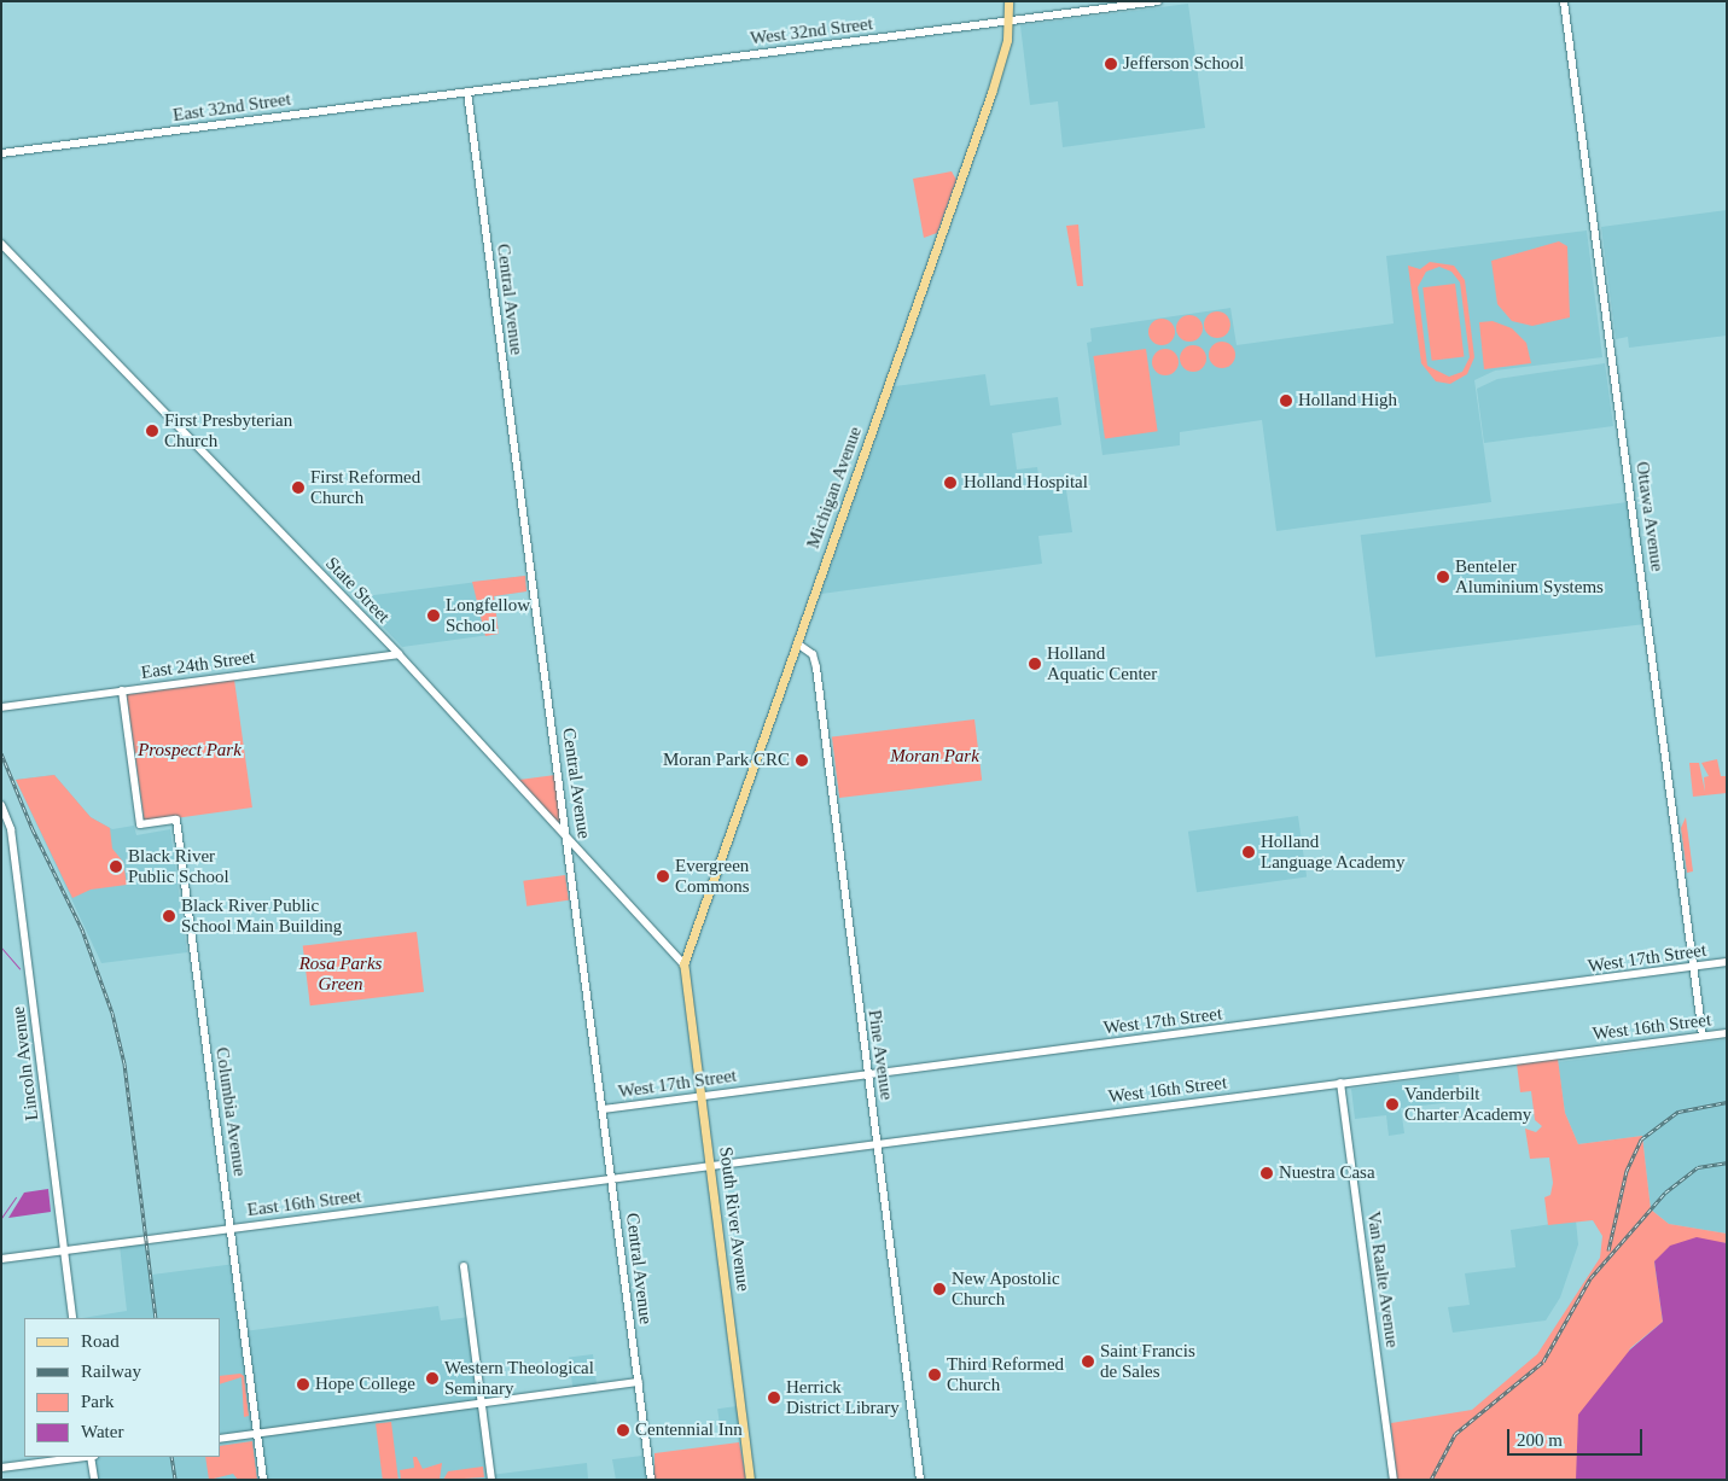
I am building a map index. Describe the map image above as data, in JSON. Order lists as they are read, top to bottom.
{
  "streets": {
    "main road": ["Michigan Avenue", "South River Avenue"],
    "street": [
      "West 32nd Street",
      "East 32nd Street",
      "Central Avenue",
      "Ottawa Avenue",
      "State Street",
      "East 24th Street",
      "West 17th Street",
      "West 16th Street",
      "Pine Avenue",
      "Lincoln Avenue",
      "Columbia Avenue",
      "East 16th Street",
      "Van Raalte Avenue"
    ]
  },
  "crossings": [
    ["West 32nd Street", "East 32nd Street"],
    ["West 32nd Street", "Central Avenue"],
    ["West 32nd Street", "Michigan Avenue"],
    ["East 32nd Street", "Central Avenue"],
    ["Central Avenue", "State Street"],
    ["Central Avenue", "West 17th Street"],
    ["Central Avenue", "West 16th Street"],
    ["Central Avenue", "East 16th Street"],
    ["Michigan Avenue", "State Street"],
    ["Michigan Avenue", "Pine Avenue"],
    ["Michigan Avenue", "South River Avenue"],
    ["Ottawa Avenue", "West 17th Street"],
    ["Ottawa Avenue", "West 16th Street"],
    ["State Street", "East 24th Street"],
    ["State Street", "South River Avenue"],
    ["East 24th Street", "Columbia Avenue"],
    ["West 17th Street", "Pine Avenue"],
    ["West 17th Street", "South River Avenue"],
    ["West 16th Street", "Pine Avenue"],
    ["West 16th Street", "East 16th Street"],
    ["West 16th Street", "South River Avenue"],
    ["West 16th Street", "Van Raalte Avenue"],
    ["Lincoln Avenue", "East 16th Street"],
    ["Columbia Avenue", "East 16th Street"]
  ],
  "parks": ["Prospect Park", "Moran Park", "Rosa Parks Green"],
  "places": [
    "Jefferson School",
    "Holland High",
    "First Presbyterian Church",
    "Holland Hospital",
    "First Reformed Church",
    "Benteler Aluminium Systems",
    "Longfellow School",
    "Holland Aquatic Center",
    "Moran Park CRC",
    "Holland Language Academy",
    "Black River Public School",
    "Evergreen Commons",
    "Black River Public School Main Building",
    "Vanderbilt Charter Academy",
    "Nuestra Casa",
    "New Apostolic Church",
    "Saint Francis de Sales",
    "Third Reformed Church",
    "Western Theological Seminary",
    "Hope College",
    "Herrick District Library",
    "Centennial Inn"
  ],
  "legend": [
    "Road",
    "Railway",
    "Park",
    "Water"
  ],
  "scale_bar": "200 m"
}
